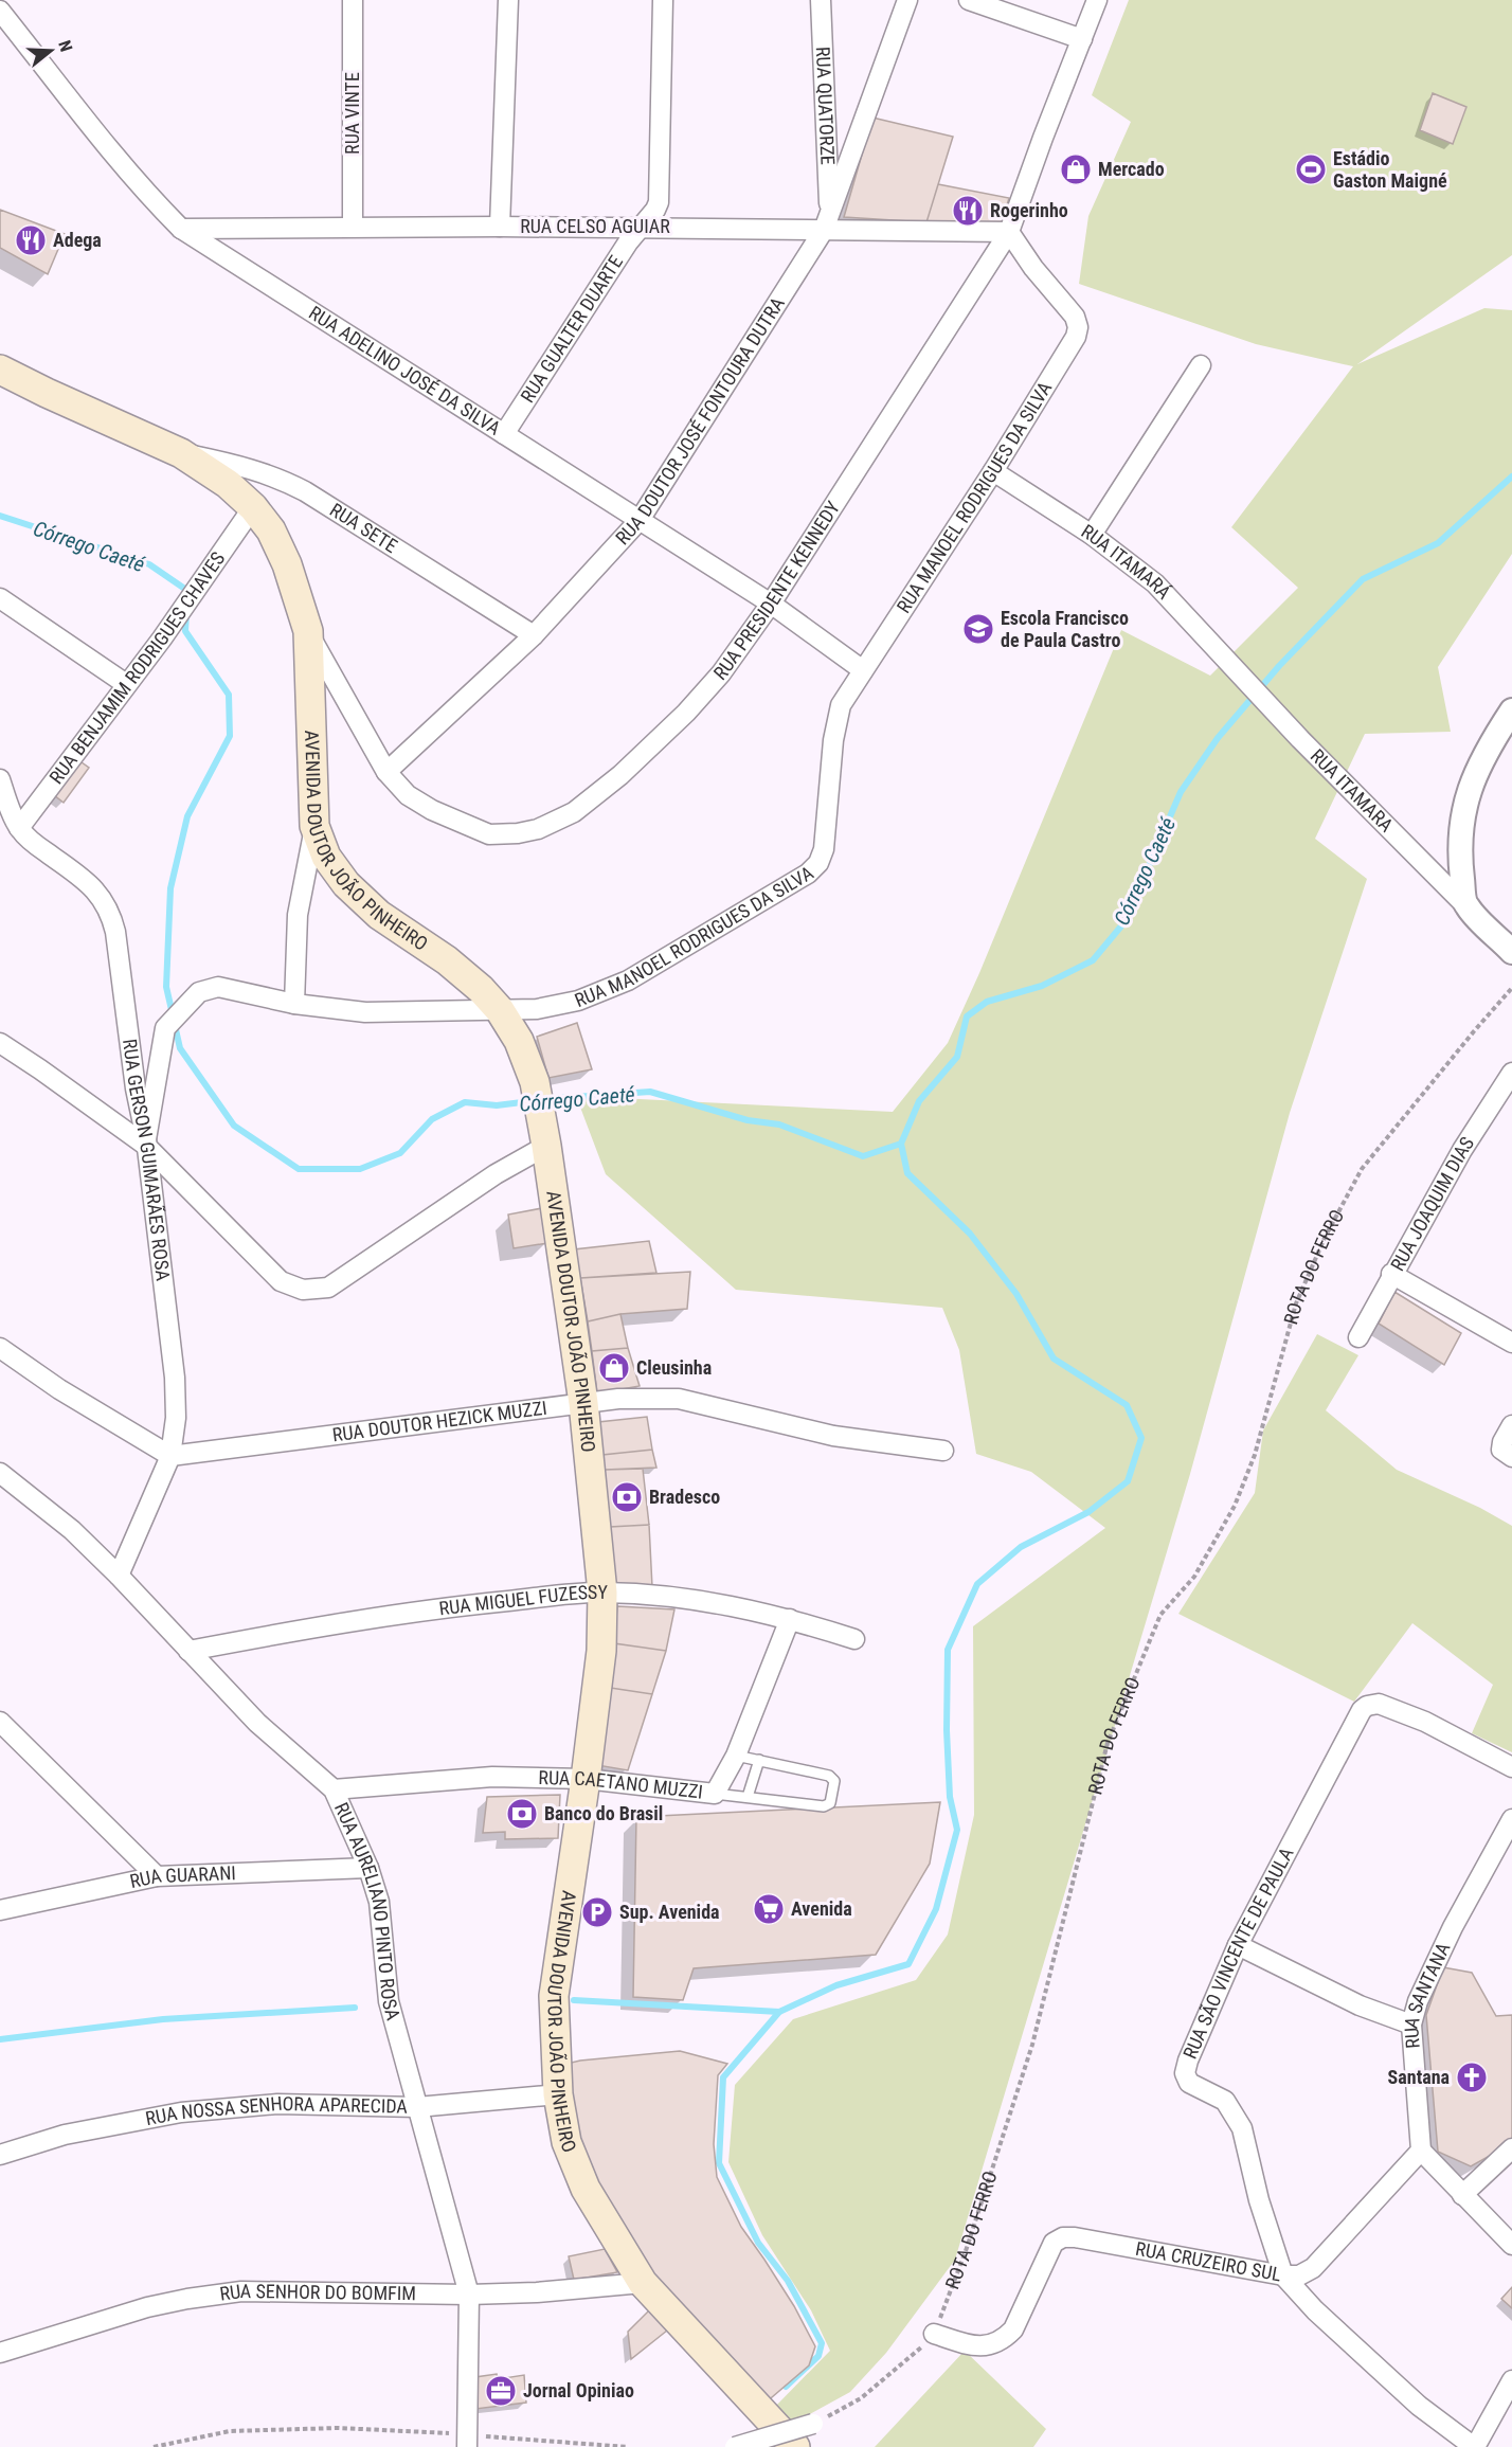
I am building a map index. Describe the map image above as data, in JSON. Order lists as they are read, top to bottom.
{
  "streets": {
    "main road": ["AVENIDA DOUTOR JOÃO PINHEIRO"],
    "street": [
      "RUA QUATORZE",
      "RUA VINTE",
      "RUA CELSO AGUIAR",
      "RUA GUALTER DUARTE",
      "RUA ADELINO JOSÉ DA SILVA",
      "RUA DOUTOR JOSÉ FONTOURA DUTRA",
      "RUA MANOEL RODRIGUES DA SILVA",
      "RUA SETE",
      "RUA ITAMARÁ",
      "RUA PRESIDENTE KENNEDY",
      "RUA BENJAMIM RODRIGUES CHAVES",
      "RUA ITAMARA",
      "RUA GERSON GUIMARÃES ROSA",
      "RUA JOAQUIM DIAS",
      "RUA DOUTOR HEZICK MUZZI",
      "RUA MIGUEL FUZESSY",
      "RUA CAETANO MUZZI",
      "RUA GUARANI",
      "RUA AURELIANO PINTO ROSA",
      "RUA SÃO VINCENTE DE PAULA",
      "RUA SANTANA",
      "RUA NOSSA SENHORA APARECIDA",
      "RUA CRUZEIRO SUL",
      "RUA SENHOR DO BOMFIM"
    ],
    "path": ["ROTA DO FERRO"]
  },
  "crossings": [
    ["RUA QUATORZE", "RUA CELSO AGUIAR"],
    ["RUA QUATORZE", "RUA DOUTOR JOSÉ FONTOURA DUTRA"],
    ["RUA VINTE", "RUA CELSO AGUIAR"],
    ["RUA CELSO AGUIAR", "RUA GUALTER DUARTE"],
    ["RUA CELSO AGUIAR", "RUA ADELINO JOSÉ DA SILVA"],
    ["RUA CELSO AGUIAR", "RUA DOUTOR JOSÉ FONTOURA DUTRA"],
    ["RUA CELSO AGUIAR", "RUA MANOEL RODRIGUES DA SILVA"],
    ["RUA CELSO AGUIAR", "RUA PRESIDENTE KENNEDY"],
    ["RUA GUALTER DUARTE", "RUA ADELINO JOSÉ DA SILVA"],
    ["RUA ADELINO JOSÉ DA SILVA", "RUA DOUTOR JOSÉ FONTOURA DUTRA"],
    ["RUA ADELINO JOSÉ DA SILVA", "RUA MANOEL RODRIGUES DA SILVA"],
    ["RUA ADELINO JOSÉ DA SILVA", "RUA PRESIDENTE KENNEDY"],
    ["RUA DOUTOR JOSÉ FONTOURA DUTRA", "RUA SETE"],
    ["RUA DOUTOR JOSÉ FONTOURA DUTRA", "RUA PRESIDENTE KENNEDY"],
    ["RUA MANOEL RODRIGUES DA SILVA", "RUA ITAMARÁ"],
    ["RUA MANOEL RODRIGUES DA SILVA", "RUA PRESIDENTE KENNEDY"],
    ["RUA MANOEL RODRIGUES DA SILVA", "AVENIDA DOUTOR JOÃO PINHEIRO"],
    ["RUA MANOEL RODRIGUES DA SILVA", "RUA GERSON GUIMARÃES ROSA"],
    ["RUA SETE", "AVENIDA DOUTOR JOÃO PINHEIRO"],
    ["RUA ITAMARÁ", "RUA ITAMARA"],
    ["RUA PRESIDENTE KENNEDY", "AVENIDA DOUTOR JOÃO PINHEIRO"],
    ["RUA BENJAMIM RODRIGUES CHAVES", "AVENIDA DOUTOR JOÃO PINHEIRO"],
    ["RUA BENJAMIM RODRIGUES CHAVES", "RUA GERSON GUIMARÃES ROSA"],
    ["AVENIDA DOUTOR JOÃO PINHEIRO", "RUA DOUTOR HEZICK MUZZI"],
    ["AVENIDA DOUTOR JOÃO PINHEIRO", "RUA MIGUEL FUZESSY"],
    ["AVENIDA DOUTOR JOÃO PINHEIRO", "RUA CAETANO MUZZI"],
    ["AVENIDA DOUTOR JOÃO PINHEIRO", "RUA NOSSA SENHORA APARECIDA"],
    ["AVENIDA DOUTOR JOÃO PINHEIRO", "RUA SENHOR DO BOMFIM"],
    ["RUA GERSON GUIMARÃES ROSA", "RUA DOUTOR HEZICK MUZZI"],
    ["RUA GERSON GUIMARÃES ROSA", "RUA AURELIANO PINTO ROSA"],
    ["ROTA DO FERRO", "RUA CRUZEIRO SUL"],
    ["RUA MIGUEL FUZESSY", "RUA CAETANO MUZZI"],
    ["RUA MIGUEL FUZESSY", "RUA AURELIANO PINTO ROSA"],
    ["RUA CAETANO MUZZI", "RUA AURELIANO PINTO ROSA"],
    ["RUA GUARANI", "RUA AURELIANO PINTO ROSA"],
    ["RUA AURELIANO PINTO ROSA", "RUA NOSSA SENHORA APARECIDA"],
    ["RUA AURELIANO PINTO ROSA", "RUA SENHOR DO BOMFIM"],
    ["RUA SÃO VINCENTE DE PAULA", "RUA CRUZEIRO SUL"]
  ],
  "water": ["Córrego Caeté"],
  "places": {
    "shop": ["Mercado", "Cleusinha"],
    "sports": ["Estádio Gaston Maigné"],
    "restaurant": ["Rogerinho", "Adega"],
    "school or university": ["Escola Francisco de Paula Castro"],
    "bank": ["Bradesco", "Banco do Brasil"],
    "supermarket": ["Avenida"],
    "parking": ["Sup. Avenida"],
    "church": ["Santana"],
    "office": ["Jornal Opiniao"]
  },
  "north": "right"
}
